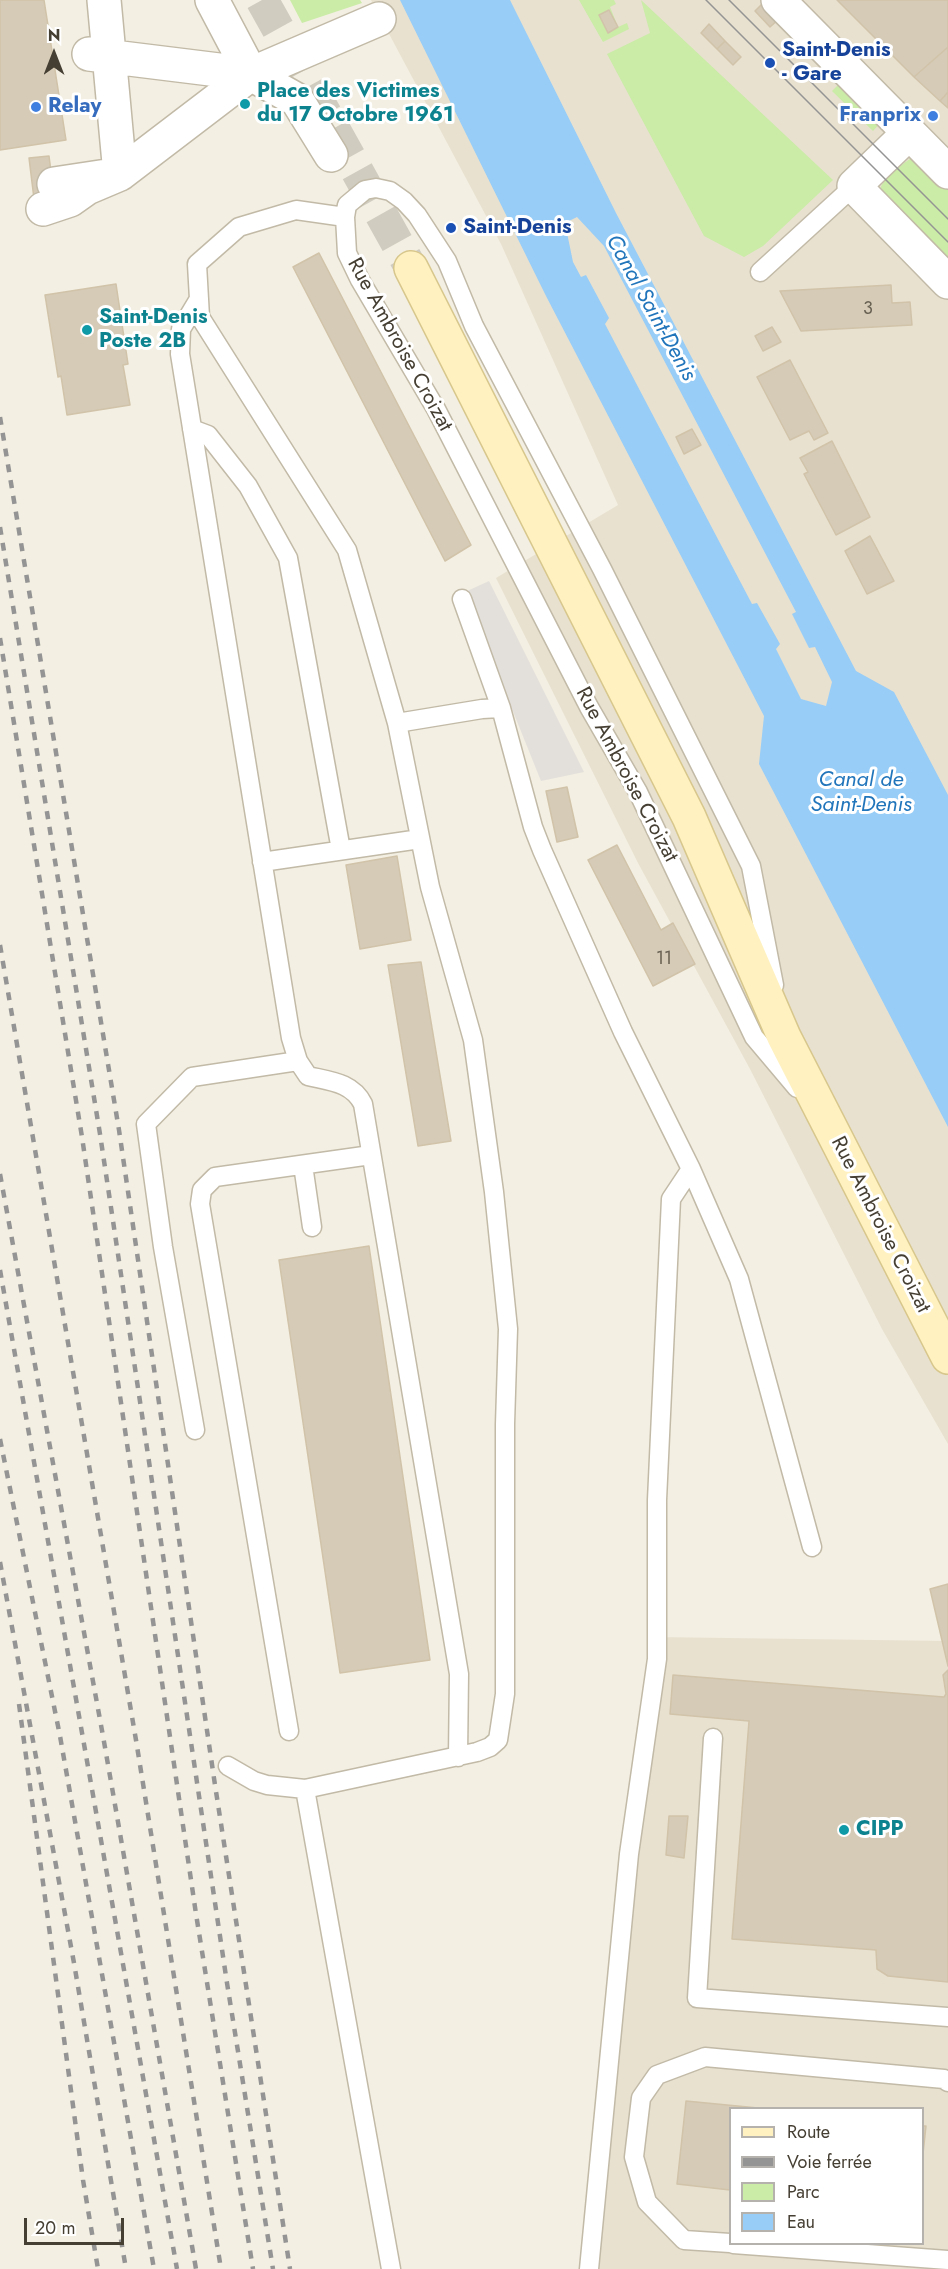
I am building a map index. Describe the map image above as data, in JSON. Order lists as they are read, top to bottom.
{
  "streets": {
    "main road": ["Rue Ambroise Croizat"]
  },
  "water": ["Canal Saint-Denis", "Canal de Saint-Denis"],
  "places": [
    "Saint-Denis - Gare",
    "Place des Victimes du 17 Octobre 1961",
    "Relay",
    "Franprix",
    "Saint-Denis",
    "Saint-Denis Poste 2B",
    "CIPP"
  ],
  "house_numbers": ["3", "11"],
  "legend": [
    "Route",
    "Voie ferrée",
    "Parc",
    "Eau"
  ],
  "scale_bar": "20 m",
  "north": "top"
}
